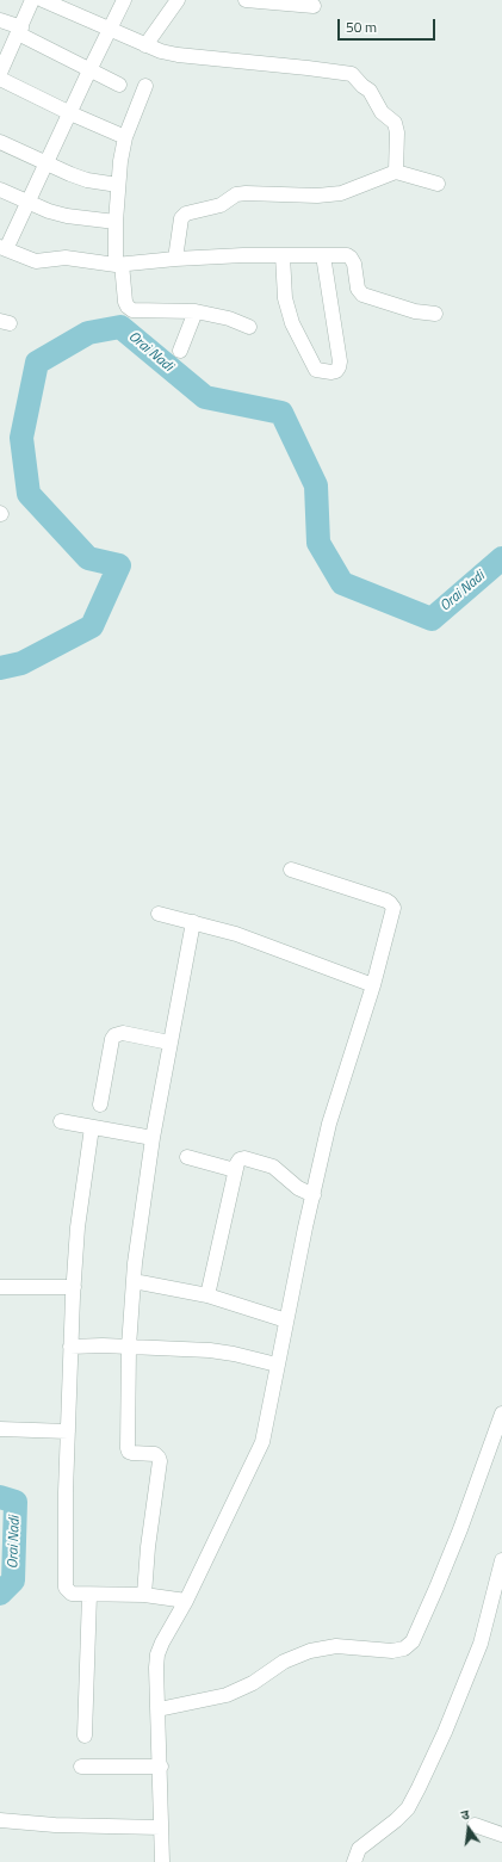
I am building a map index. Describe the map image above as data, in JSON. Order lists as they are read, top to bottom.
{
  "water": ["Orai Nadi"],
  "scale_bar": "50 m",
  "north": "top"
}
